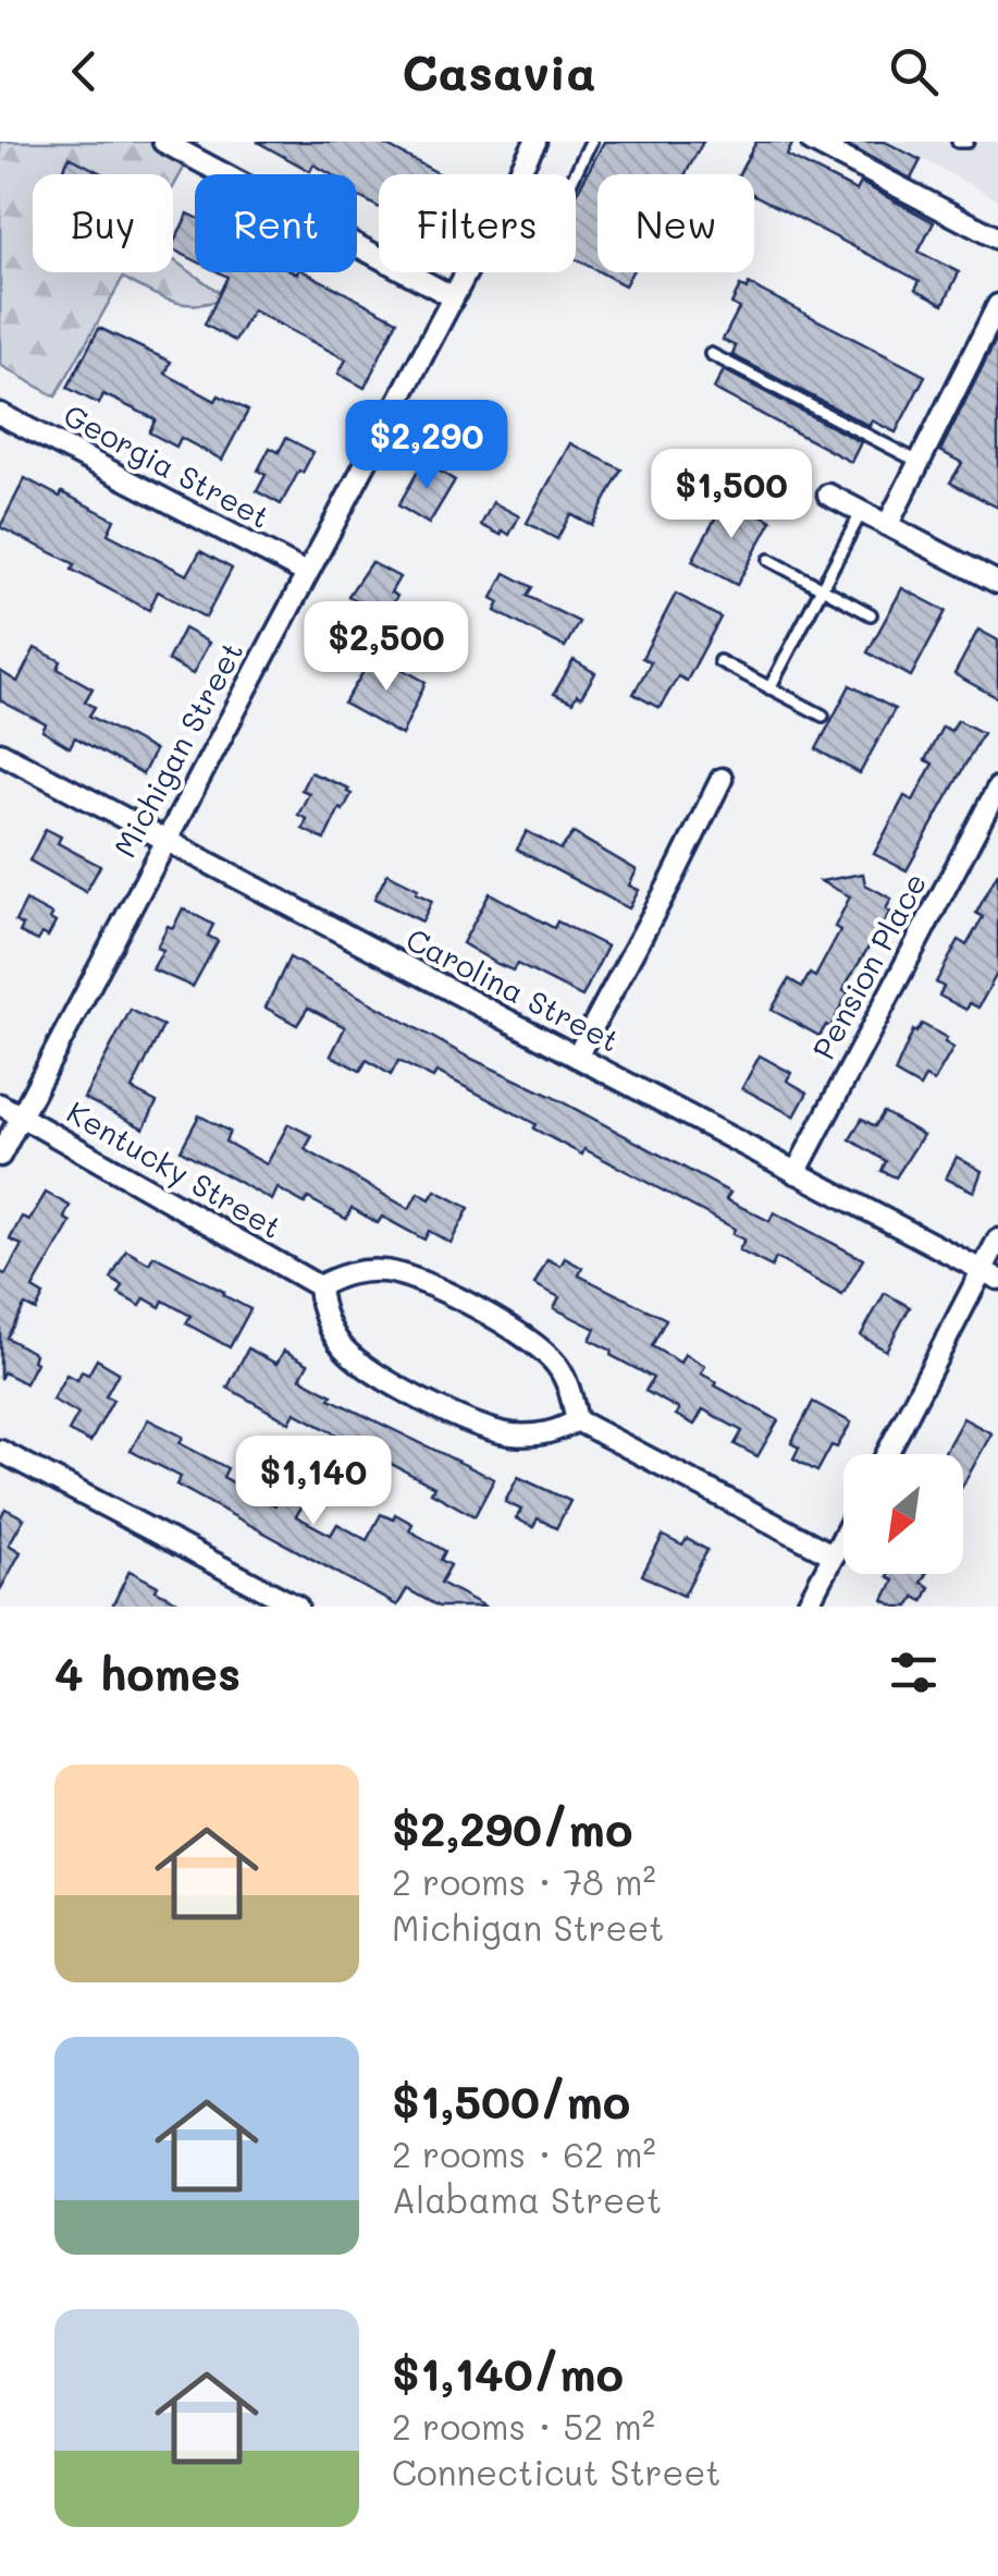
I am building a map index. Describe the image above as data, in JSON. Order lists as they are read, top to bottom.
{
  "streets": {
    "street": [
      "Georgia Street",
      "Michigan Street",
      "Pension Place",
      "Carolina Street",
      "Kentucky Street"
    ]
  },
  "crossings": [
    ["Georgia Street", "Michigan Street"],
    ["Michigan Street", "Carolina Street"],
    ["Michigan Street", "Kentucky Street"],
    ["Pension Place", "Carolina Street"]
  ],
  "north": "bottom left",
  "page": {
    "header": "Casavia",
    "chip": [
      "Buy",
      "Rent",
      "Filters",
      "New"
    ],
    "price": [
      "$2,290",
      "$1,500",
      "$2,500",
      "$1,140"
    ],
    "heading": "4 homes",
    "list": [
      {
        "name": "$2,290/mo",
        "note": "2 rooms · 78 m² · Michigan Street"
      },
      {
        "name": "$1,500/mo",
        "note": "2 rooms · 62 m² · Alabama Street"
      },
      {
        "name": "$1,140/mo",
        "note": "2 rooms · 52 m² · Connecticut Street"
      }
    ]
  }
}
